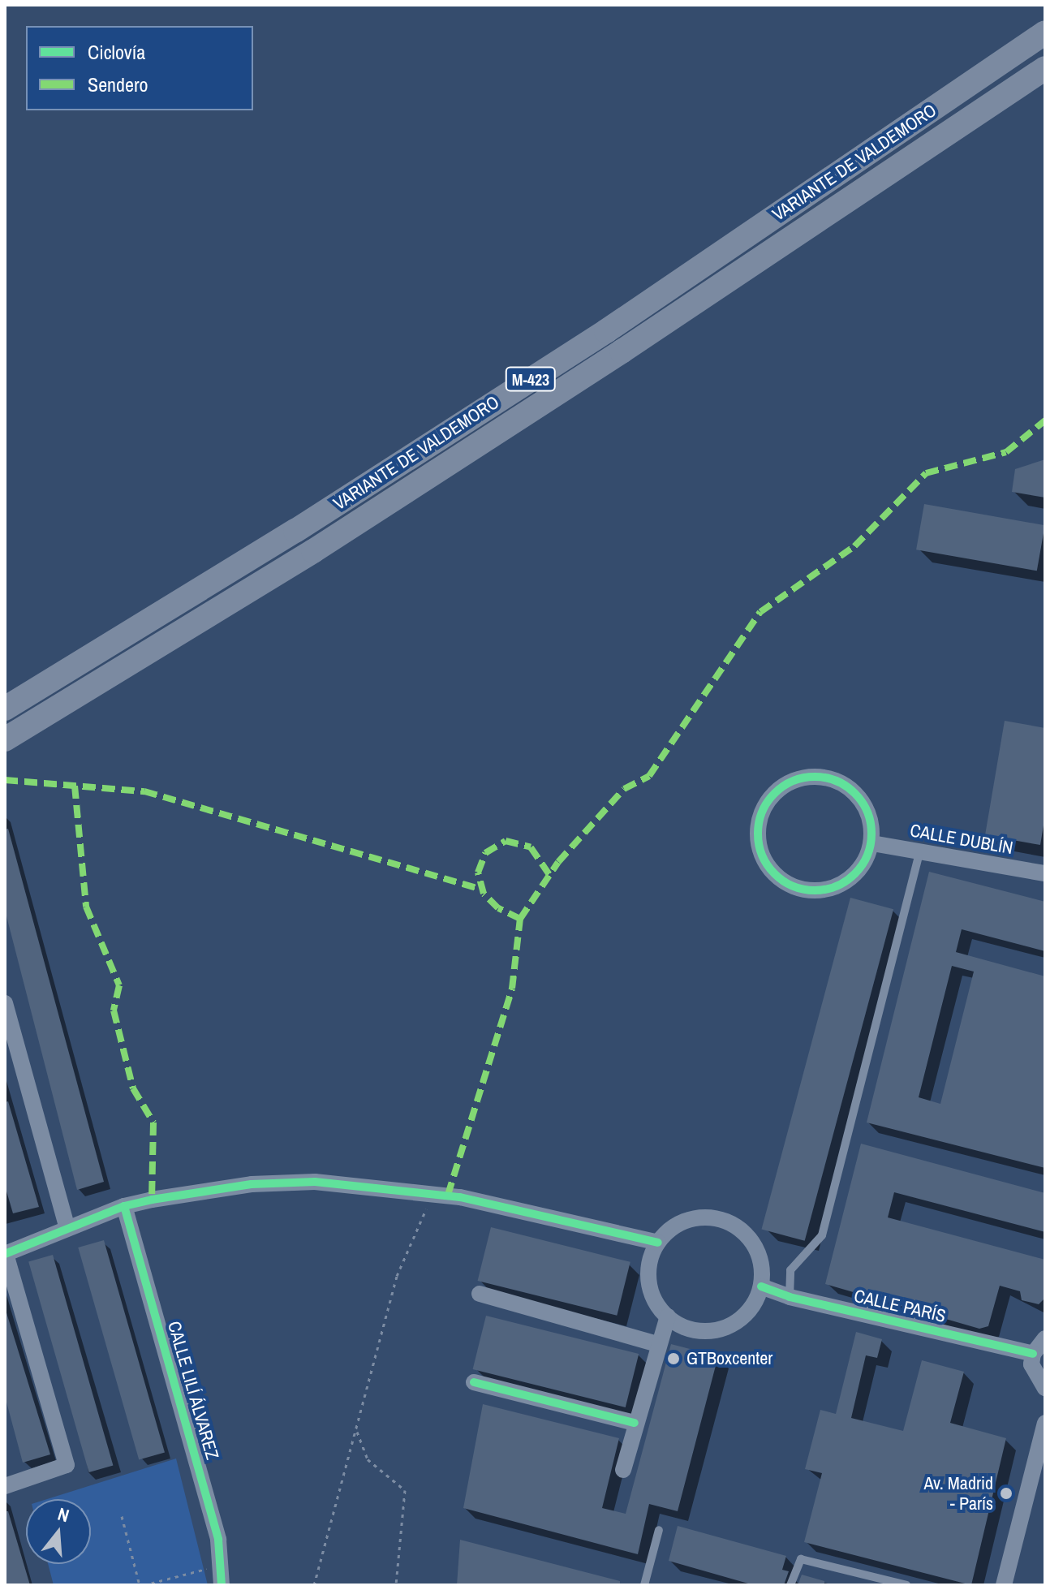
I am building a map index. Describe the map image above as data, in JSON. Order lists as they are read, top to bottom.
{
  "streets": {
    "main road": ["VARIANTE DE VALDEMORO", "M-423"],
    "street": ["CALLE DUBLÍN", "CALLE PARÍS", "CALLE LILÍ ÁLVAREZ"]
  },
  "places": ["GTBoxcenter", "Av. Madrid - París"],
  "legend": ["Ciclovía", "Sendero"],
  "north": "top"
}
